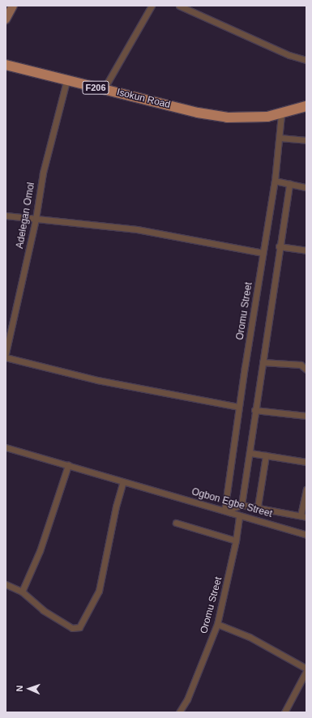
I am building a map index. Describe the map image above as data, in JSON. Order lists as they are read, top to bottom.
{
  "streets": {
    "main road": ["F206", "Isokun Road"],
    "street": ["Adelegan Omol", "Oromu Street", "Ogbon Egbe Street"]
  },
  "crossings": [
    ["F206", "Isokun Road"],
    ["F206", "Oromu Street"],
    ["Isokun Road", "Adelegan Omol"],
    ["Isokun Road", "Oromu Street"],
    ["Oromu Street", "Ogbon Egbe Street"]
  ],
  "north": "left"
}
